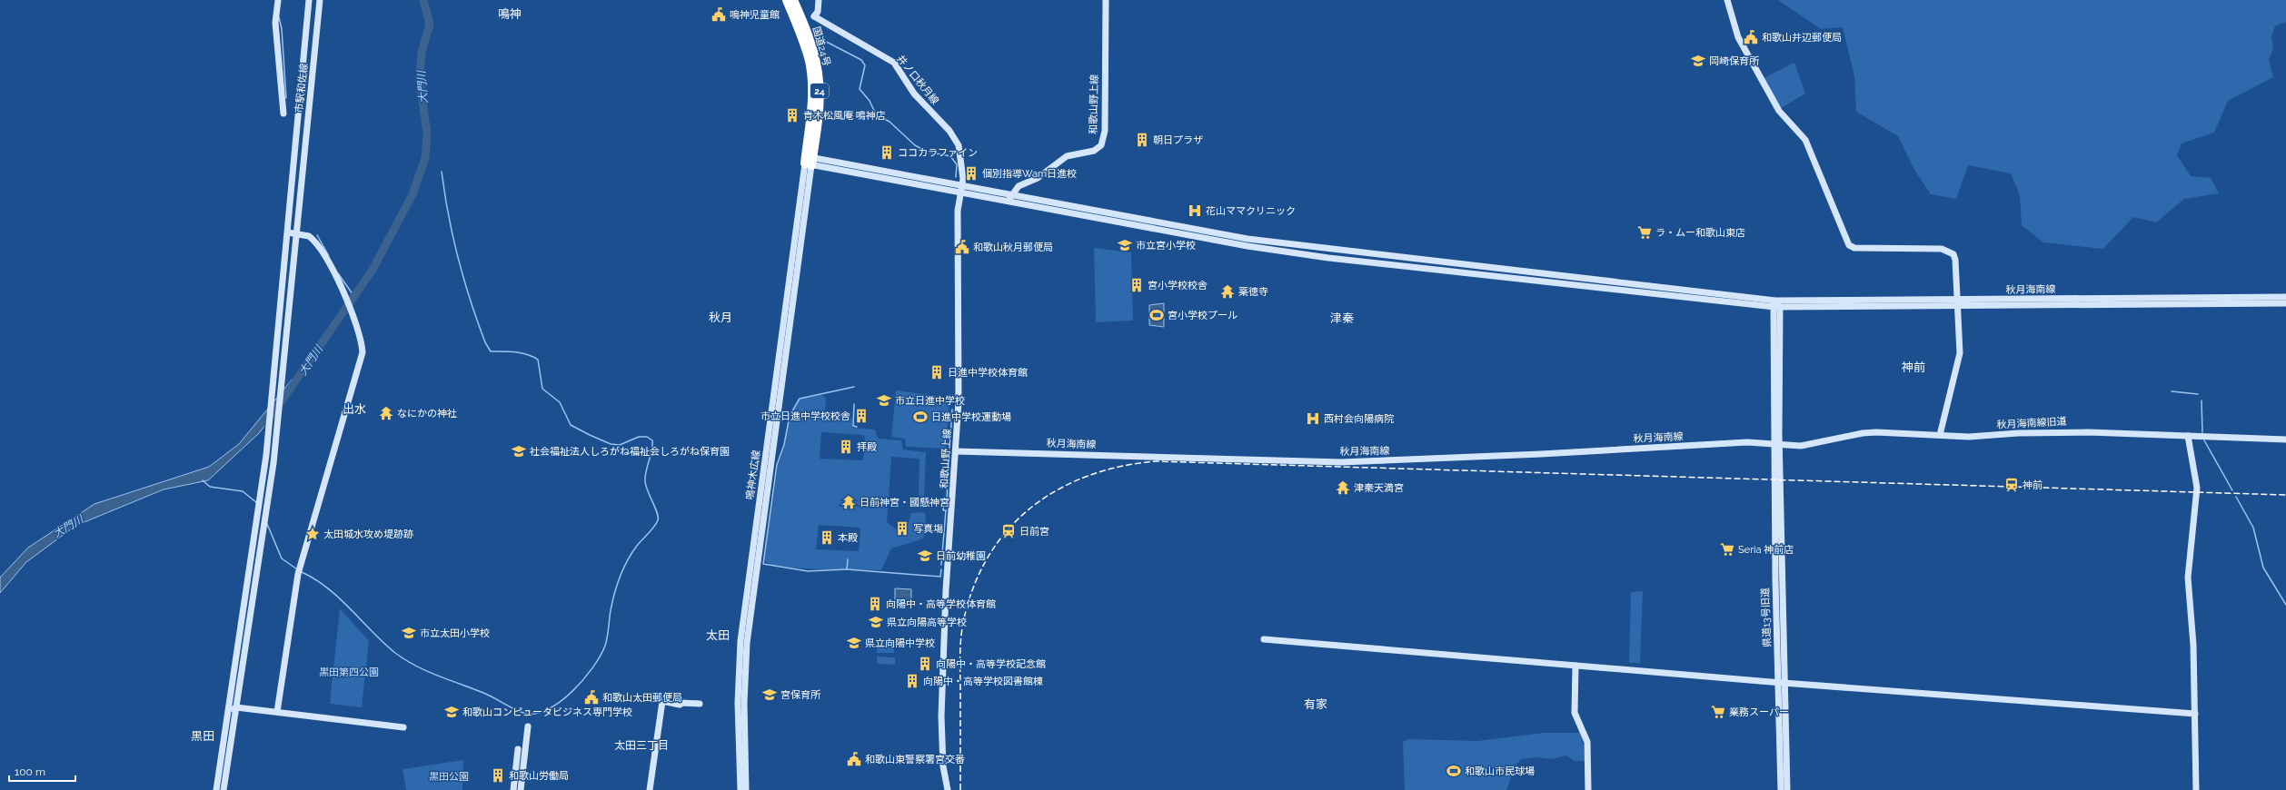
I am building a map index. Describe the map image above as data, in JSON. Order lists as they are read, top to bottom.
{
  "streets": {
    "highway": ["国道24号", "24"],
    "street": [
      "井ノ口秋月線",
      "市駅和佐線",
      "和歌山野上線",
      "秋月海南線",
      "秋月海南線旧道",
      "鳴神木広線",
      "県道13号旧道"
    ]
  },
  "crossings": [
    ["国道24号", "鳴神木広線"],
    ["井ノ口秋月線", "和歌山野上線"],
    ["和歌山野上線", "秋月海南線"],
    ["秋月海南線", "秋月海南線旧道"],
    ["秋月海南線", "県道13号旧道"],
    ["秋月海南線旧道", "県道13号旧道"]
  ],
  "districts": [
    "鳴神",
    "秋月",
    "津秦",
    "神前",
    "出水",
    "太田",
    "有家",
    "黒田",
    "太田三丁目"
  ],
  "water": ["大門川"],
  "parks": ["黒田第四公園", "黒田公園"],
  "places": {
    "public building": [
      "嗚神児童館",
      "和歌山井辺郵便局",
      "和歌山秋月郵便局",
      "和歌山太田郵便局",
      "和歌山東警察署宮交番"
    ],
    "school or university": [
      "岡崎保育所",
      "市立宮小学校",
      "市立日進中学校",
      "社会福祉法人しろがね福祉会しろがね保育園",
      "日前幼稚園",
      "県立向陽高等学校",
      "市立太田小学校",
      "県立向陽中学校",
      "宮保育所",
      "和歌山コンピュータビジネス専門学校"
    ],
    "building": [
      "青木松風庵 鳴神店",
      "朝日プラザ",
      "ココカラファイン",
      "個別指導Wam日進校",
      "宮小学校校舎",
      "日進中学校体育館",
      "市立日進中学校校舎",
      "拝殿",
      "写真塲",
      "本殿",
      "向陽中・高等学校体育館",
      "向陽中・高等学校記念館",
      "向陽中・高等学校図書館棟",
      "和歌山労働局"
    ],
    "hospital": ["花山ママクリニック", "西村会向陽病院"],
    "supermarket": ["ラ・ムー和歌山東店", "Seria 神前店", "業務スーパー"],
    "temple": [
      "薬徳寺",
      "なにかの神社",
      "津秦天満宮",
      "日前神宮・國懸神宮"
    ],
    "sports": ["宮小学校プール", "日進中学校運動場", "和歌山市民球場"],
    "station": ["神前", "日前宮"],
    "place": ["太田城水攻め堤跡跡"]
  },
  "scale_bar": "100 m"
}
